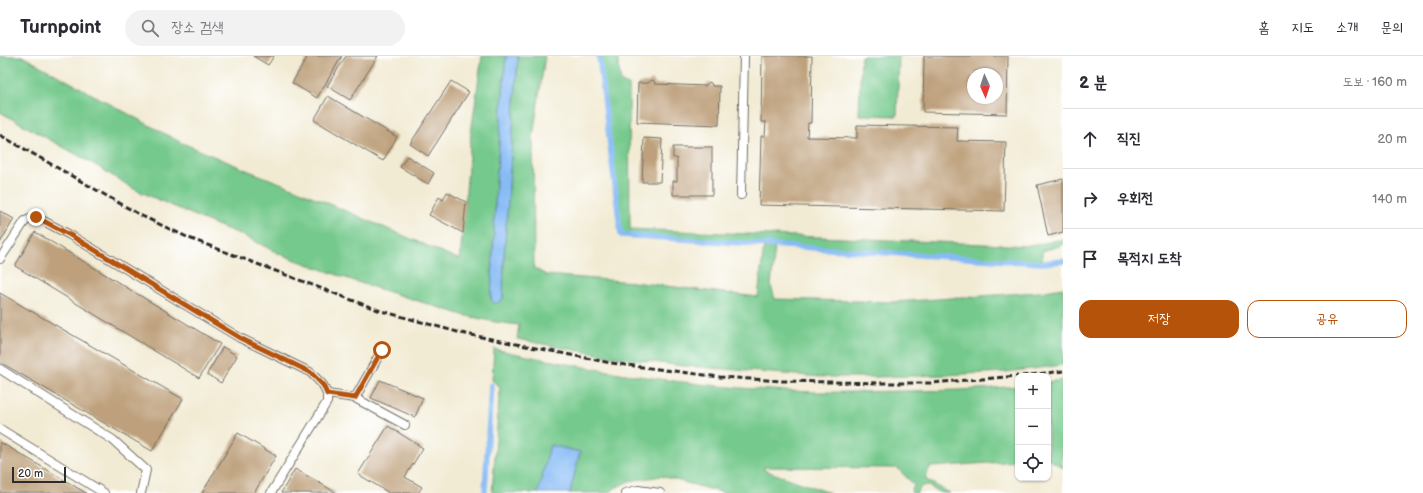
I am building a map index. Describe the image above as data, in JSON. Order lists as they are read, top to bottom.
{
  "scale_bar": "20 m",
  "north": "bottom",
  "page": {
    "header": "Turnpoint",
    "search": "장소 검색",
    "nav": [
      "홈",
      "지도",
      "소개",
      "문의"
    ],
    "heading": ["2 분", "도보 · 160 m"],
    "list": [
      ["직진", "20 m"],
      ["우회전", "140 m"],
      "목적지 도착"
    ],
    "buttons": ["저장", "공유"],
    "map_buttons": ["+", "−"],
    "scale": "20 m"
  }
}
